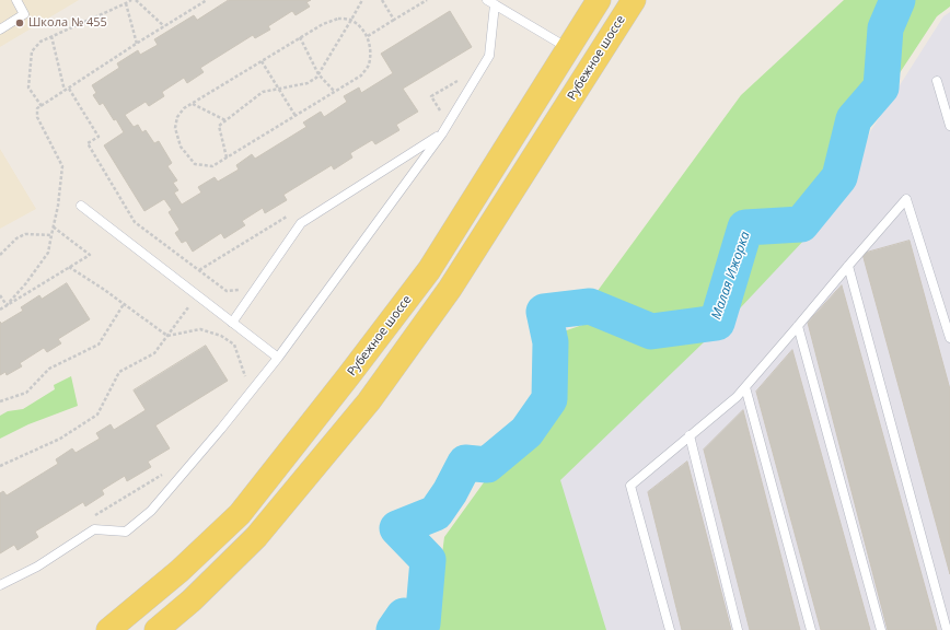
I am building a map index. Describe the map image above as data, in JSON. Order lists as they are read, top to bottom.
{
  "streets": {
    "main road": ["Рубежное шоссе"]
  },
  "water": ["Малая Ижорка"],
  "places": ["Школа № 455"]
}
